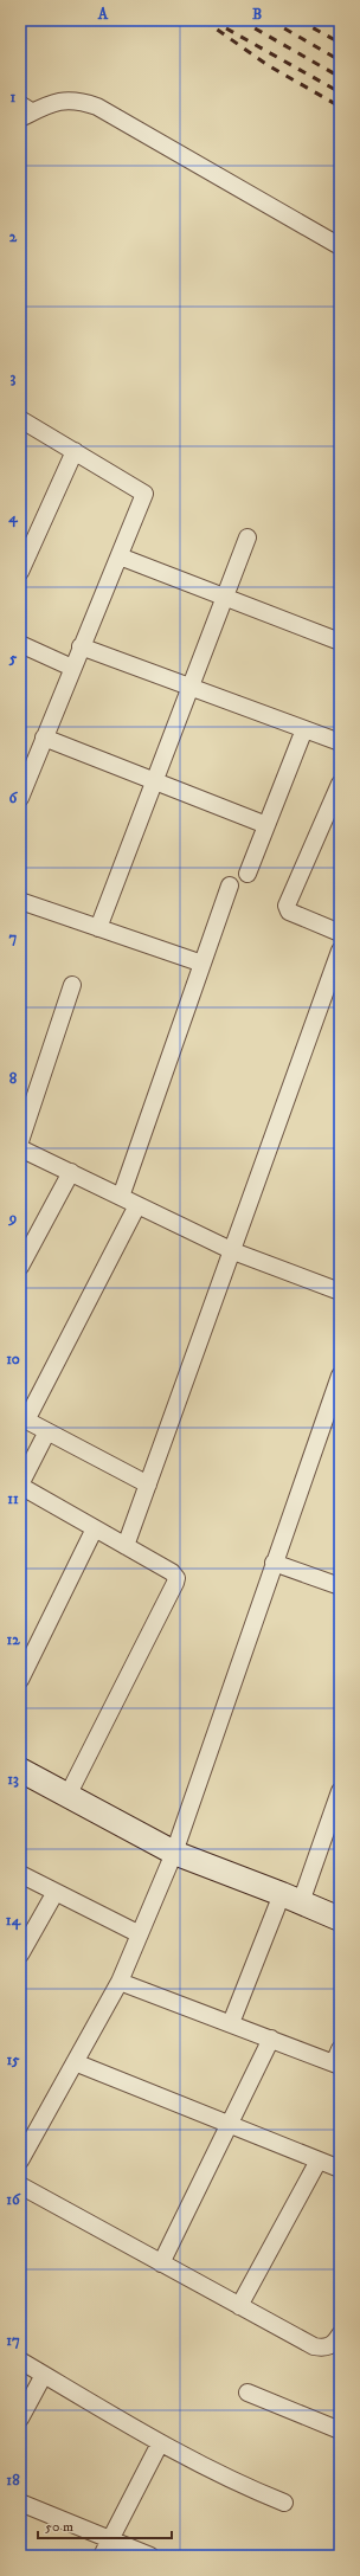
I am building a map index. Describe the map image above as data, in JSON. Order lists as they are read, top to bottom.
{
  "scale_bar": "50 m",
  "grid": {
    "columns": ["A", "B"],
    "rows": [
      "1",
      "2",
      "3",
      "4",
      "5",
      "6",
      "7",
      "8",
      "9",
      "10",
      "11",
      "12",
      "13",
      "14",
      "15",
      "16",
      "17",
      "18"
    ]
  }
}
